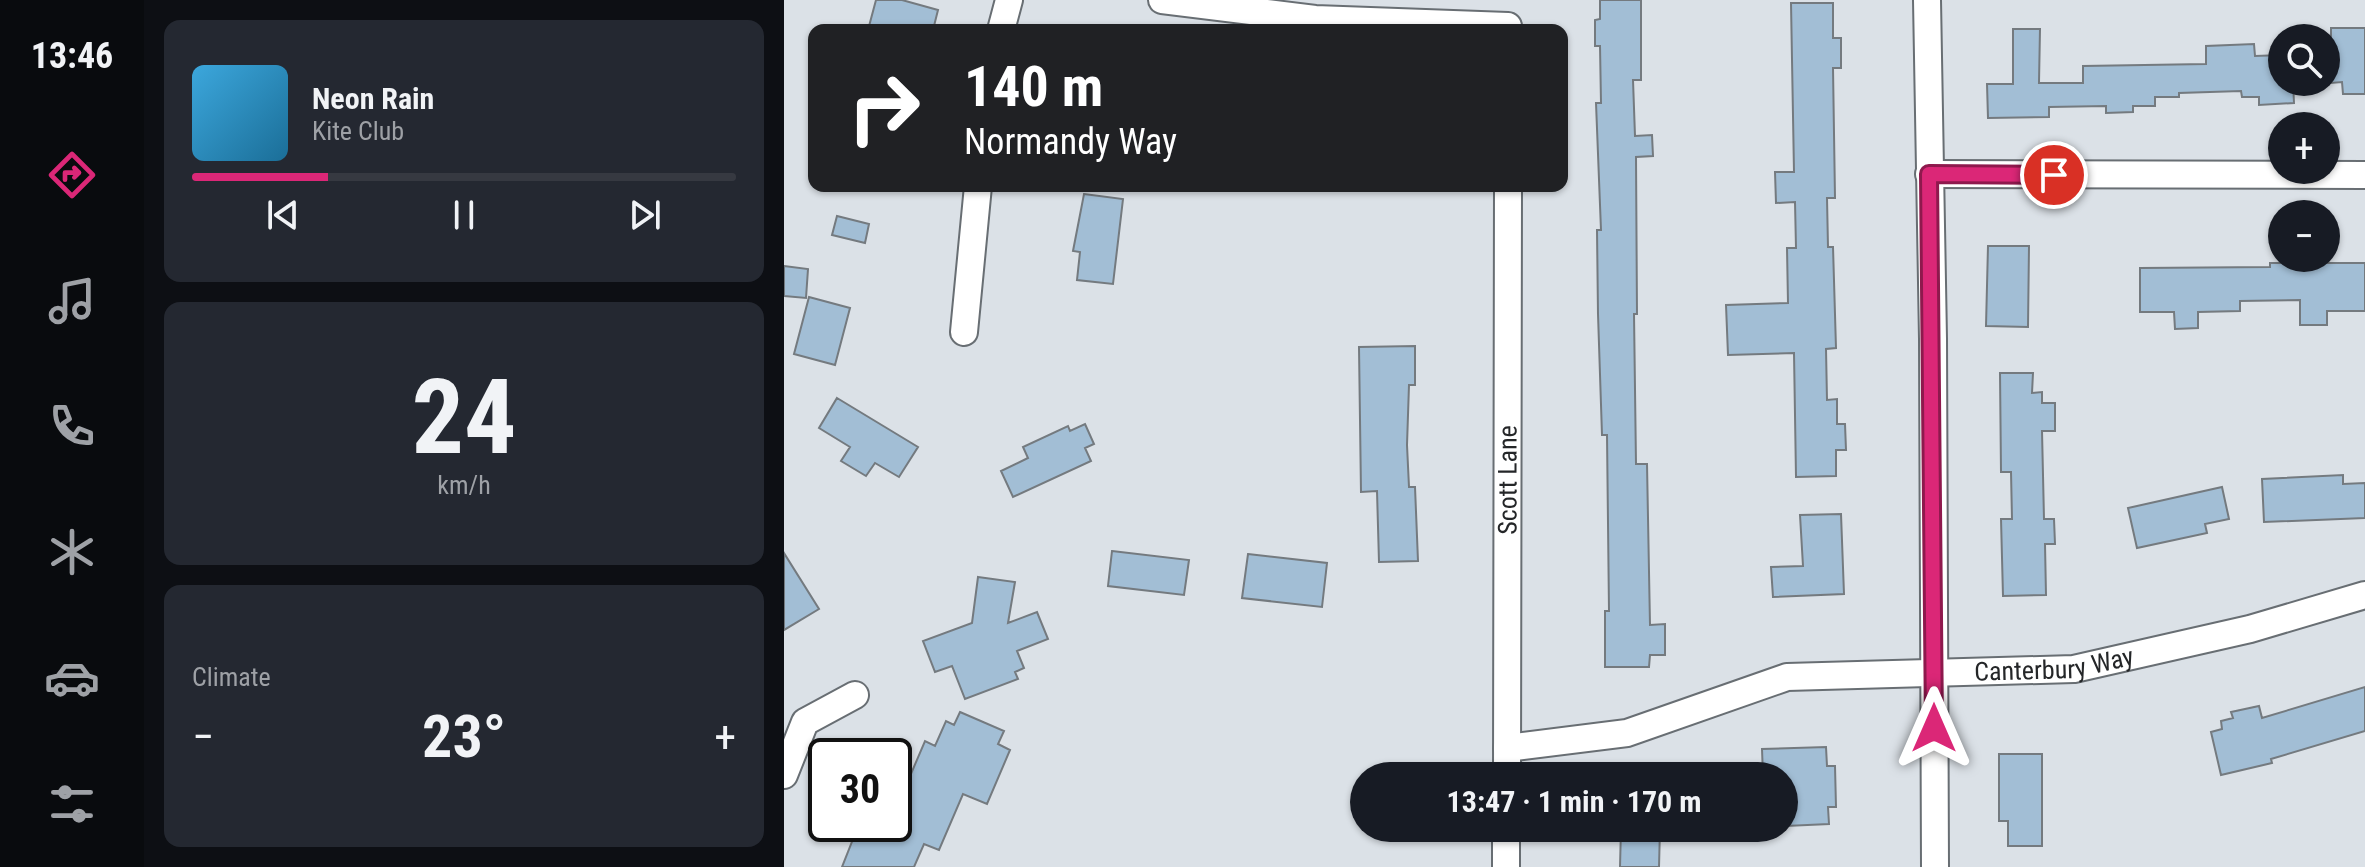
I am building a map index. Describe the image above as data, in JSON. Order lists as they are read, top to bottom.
{
  "streets": {
    "street": ["Scott Lane", "Canterbury Way"]
  },
  "crossings": [
    ["Scott Lane", "Canterbury Way"]
  ],
  "page": {
    "tabs": "13:46",
    "map_buttons": ["+", "−"],
    "turn": ["140 m", "Normandy Way"],
    "song": ["Neon Rain", "Kite Club"],
    "tile": [
      ["24", "km/h"],
      "Climate"
    ],
    "heat": ["−", "23°", "+"],
    "limit": "30",
    "trip": "13:47 · 1 min · 170 m"
  }
}
